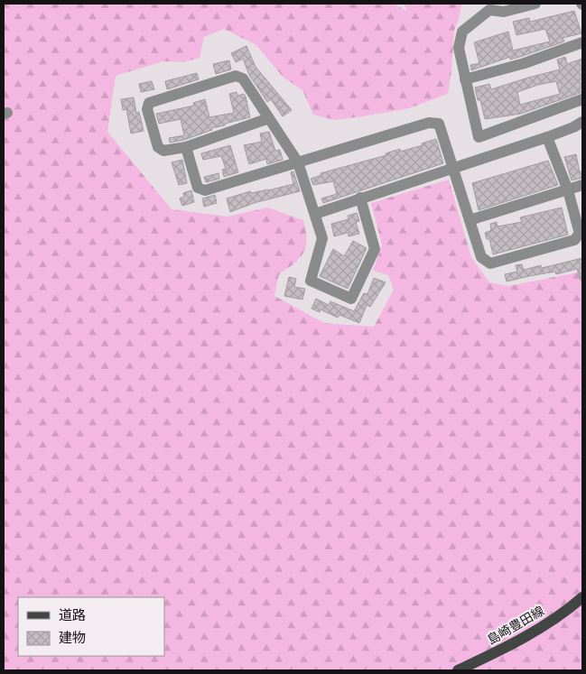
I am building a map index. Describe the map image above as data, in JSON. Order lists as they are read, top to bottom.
{
  "streets": {
    "main road": ["島崎豊田線"]
  },
  "legend": ["道路", "建物"]
}
